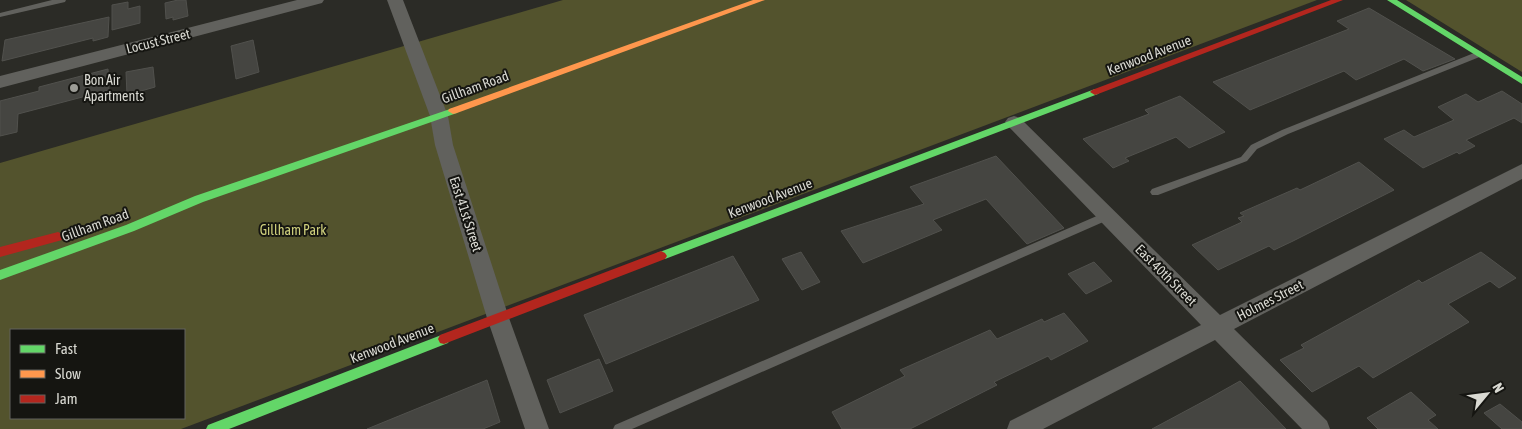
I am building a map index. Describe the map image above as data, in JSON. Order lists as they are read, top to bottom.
{
  "streets": {
    "street": [
      "Locust Street",
      "Kenwood Avenue",
      "Gillham Road",
      "East 41st Street",
      "East 40th Street",
      "Holmes Street"
    ]
  },
  "crossings": [
    ["Kenwood Avenue", "East 41st Street"],
    ["Kenwood Avenue", "East 40th Street"],
    ["Gillham Road", "East 41st Street"],
    ["East 40th Street", "Holmes Street"]
  ],
  "parks": ["Gillham Park"],
  "places": ["Bon Air Apartments"],
  "legend": ["Fast", "Slow", "Jam"],
  "north": "top right"
}
